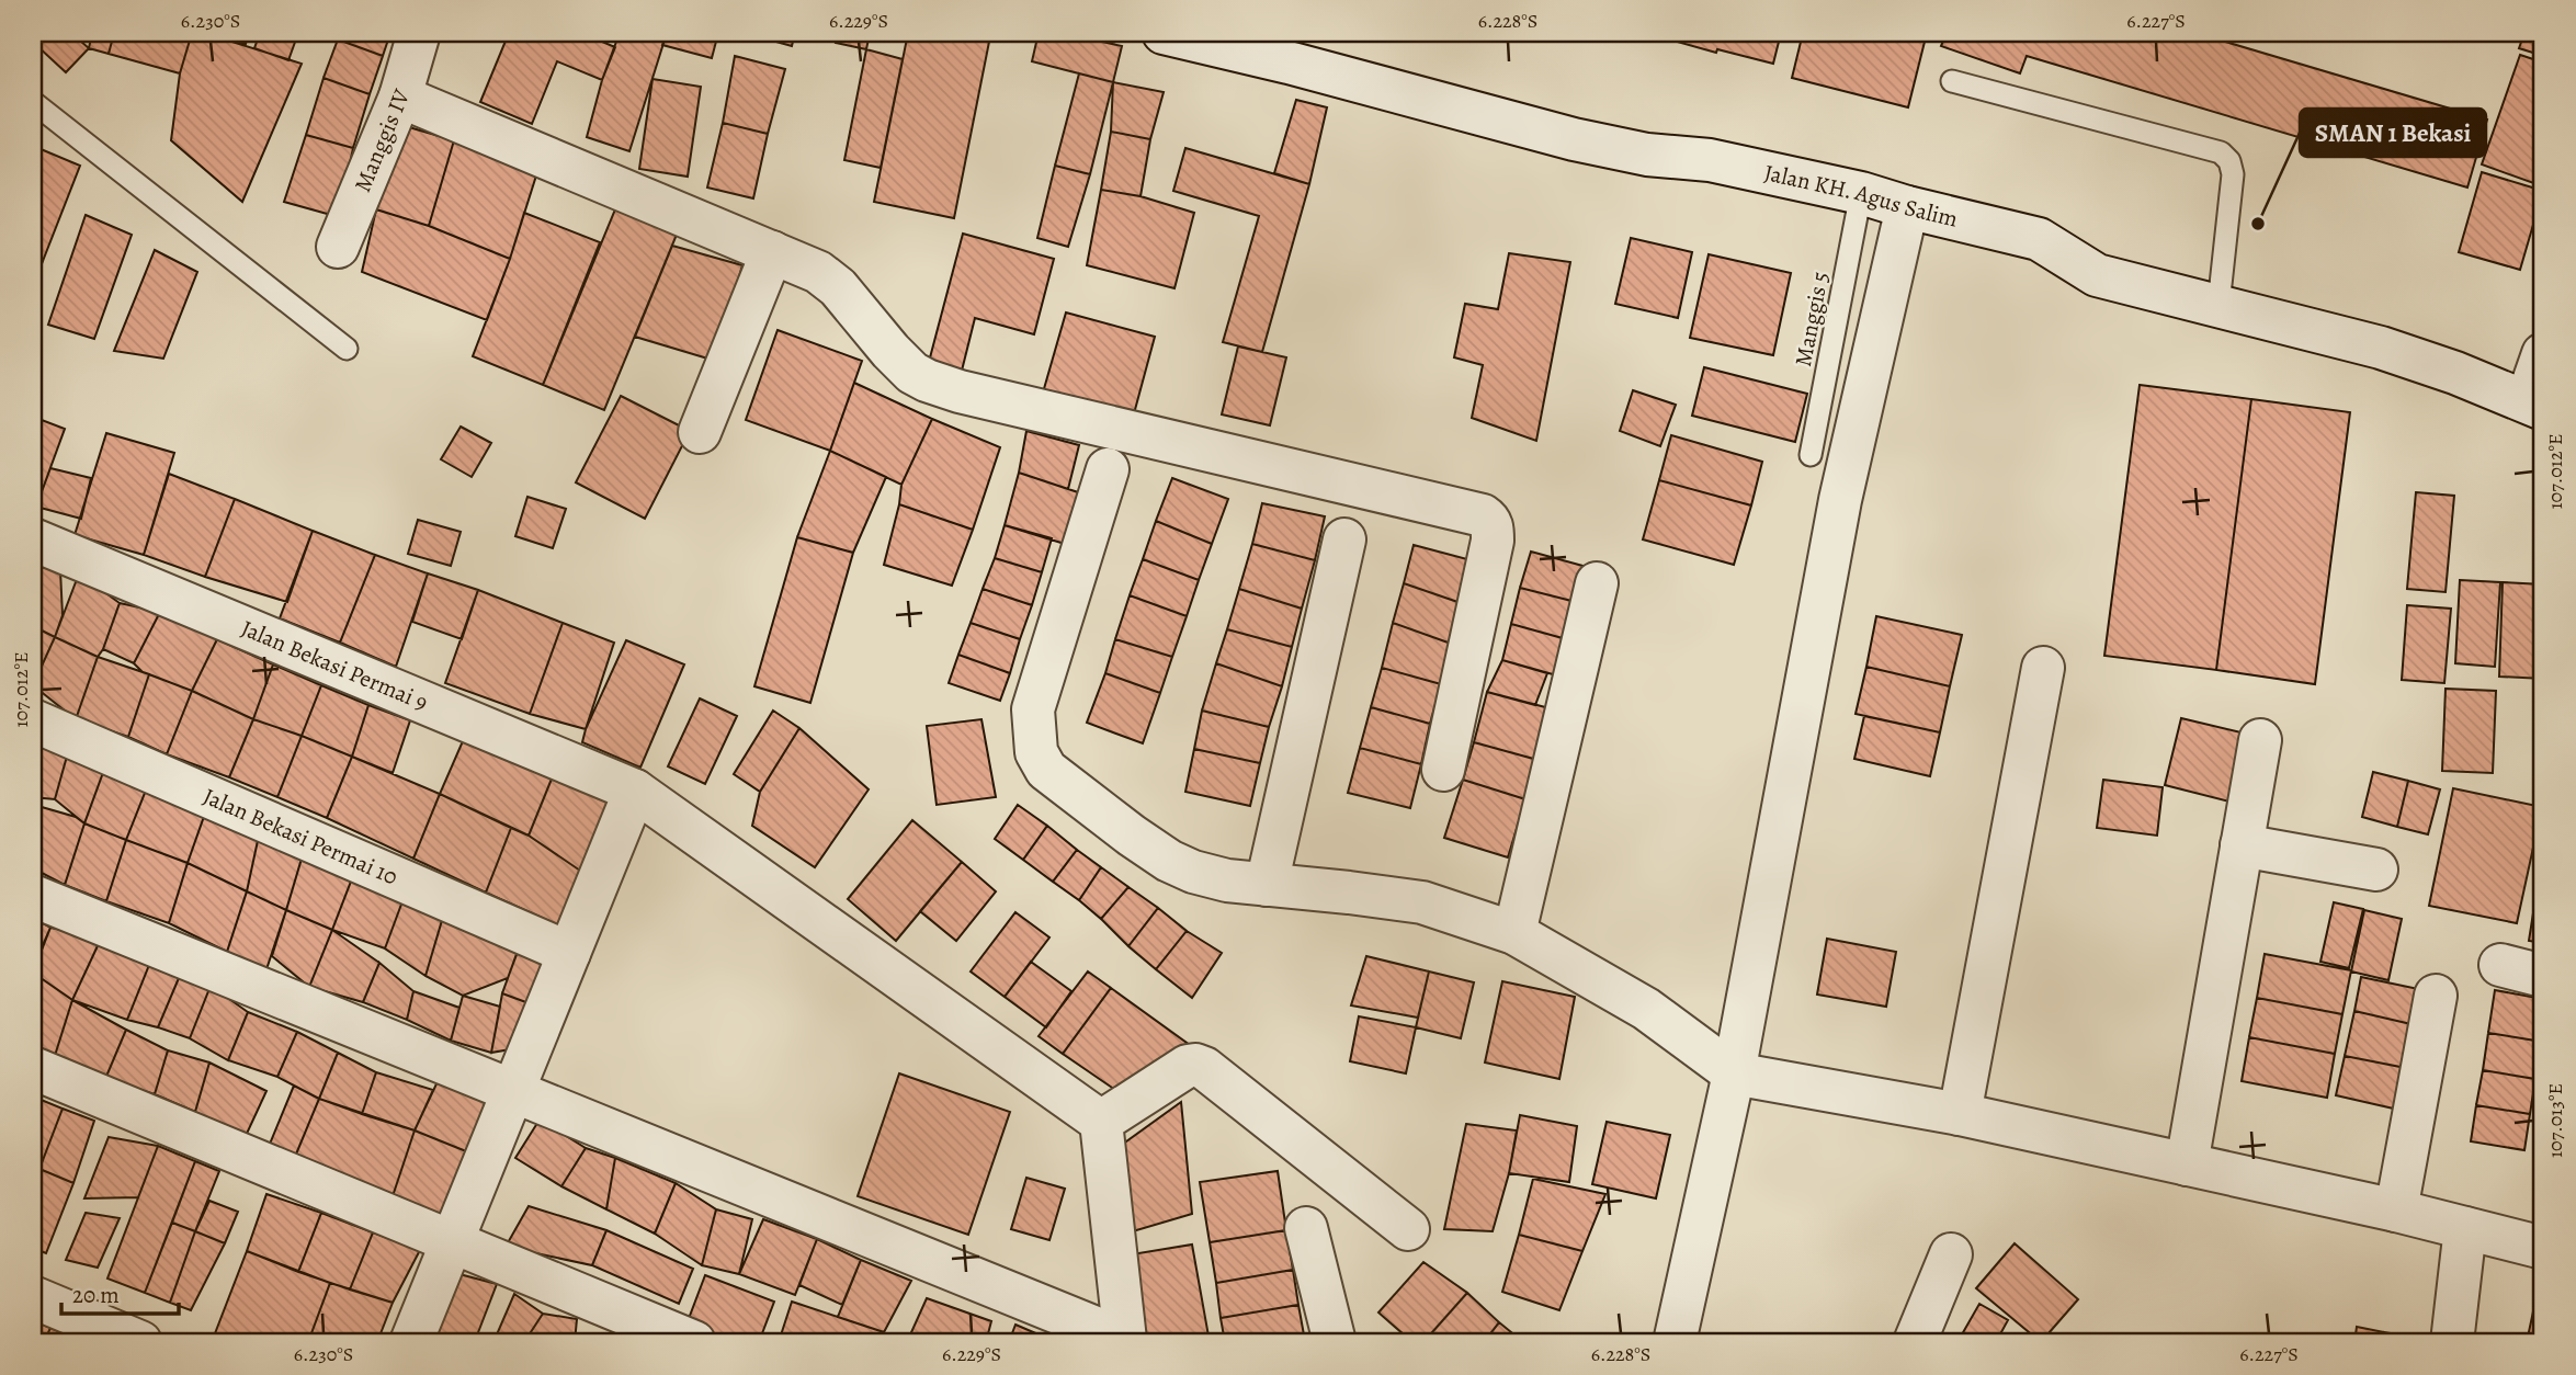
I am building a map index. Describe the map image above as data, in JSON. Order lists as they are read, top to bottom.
{
  "streets": {
    "street": [
      "Manggis IV",
      "Jalan KH. Agus Salim",
      "Jalan Bekasi Permai 9",
      "Jalan Bekasi Permai 10"
    ],
    "lane": ["Manggis 5"]
  },
  "crossings": [
    ["Jalan KH. Agus Salim", "Manggis 5"]
  ],
  "places": ["SMAN 1 Bekasi"],
  "scale_bar": "20 m",
  "coordinates": [
    "6.230°S",
    "6.229°S",
    "6.228°S",
    "6.227°S",
    "107.012°E",
    "107.013°E"
  ]
}
